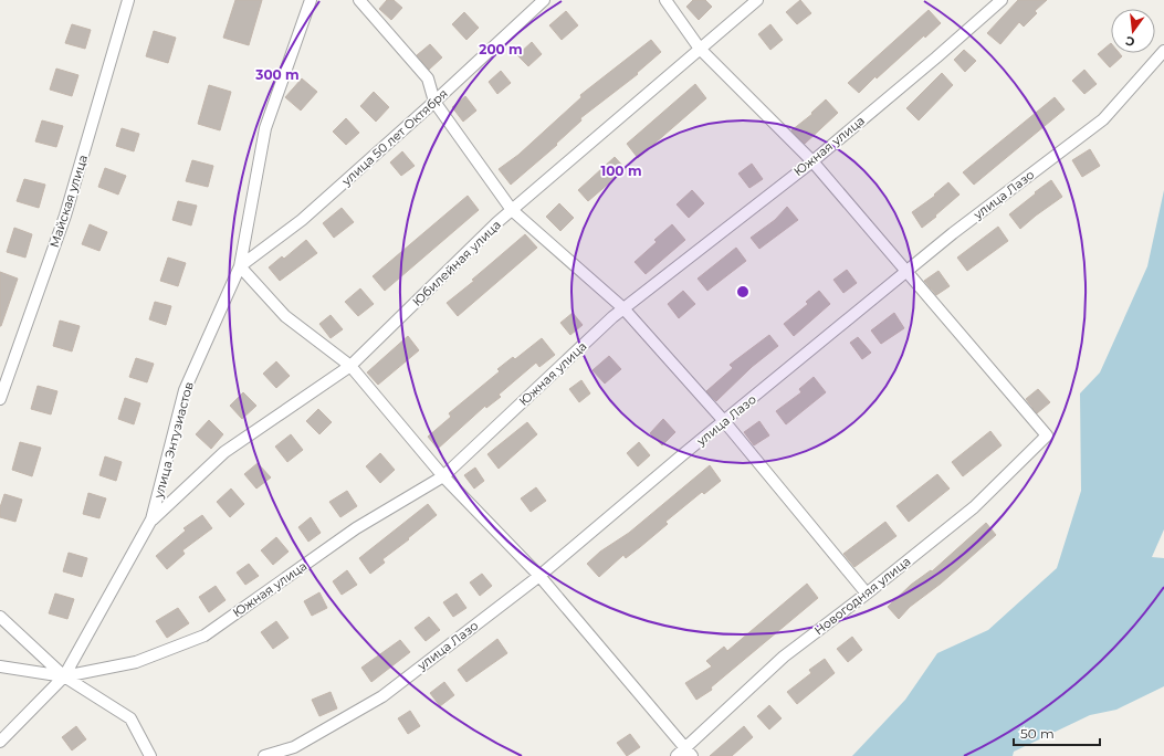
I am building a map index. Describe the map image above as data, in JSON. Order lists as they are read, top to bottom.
{
  "streets": {
    "street": [
      "улица 50 лет Октября",
      "Южная улица",
      "улица Лазо",
      "Майская улица",
      "Юбилейная улица",
      "улица Энтузиастов",
      "Новогодняя улица"
    ]
  },
  "crossings": [
    ["улица 50 лет Октября", "улица Энтузиастов"],
    ["Южная улица", "улица Энтузиастов"],
    ["улица Лазо", "Новогодняя улица"],
    ["Юбилейная улица", "улица Энтузиастов"]
  ],
  "scale_bar": "50 m",
  "north": "bottom",
  "rings": ["200 m", "300 m", "100 m"]
}
